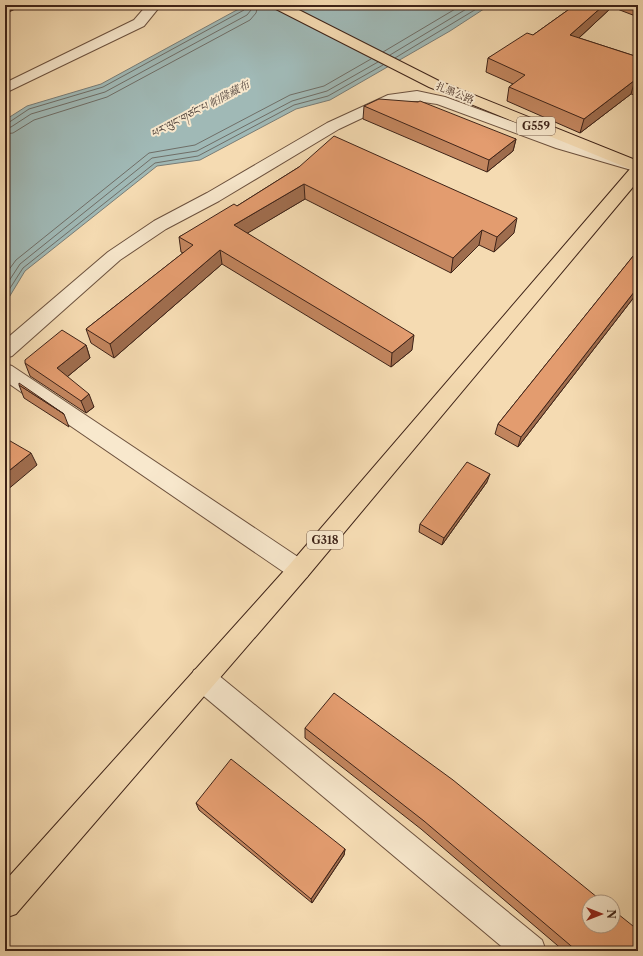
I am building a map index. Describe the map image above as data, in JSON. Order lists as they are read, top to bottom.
{
  "streets": {
    "highway": ["扎墨公路", "G559", "G318"]
  },
  "crossings": [
    ["扎墨公路", "G318"]
  ],
  "water": ["ཕར་ལུང་གཙང་པ 帕隆藏布"],
  "north": "right"
}
